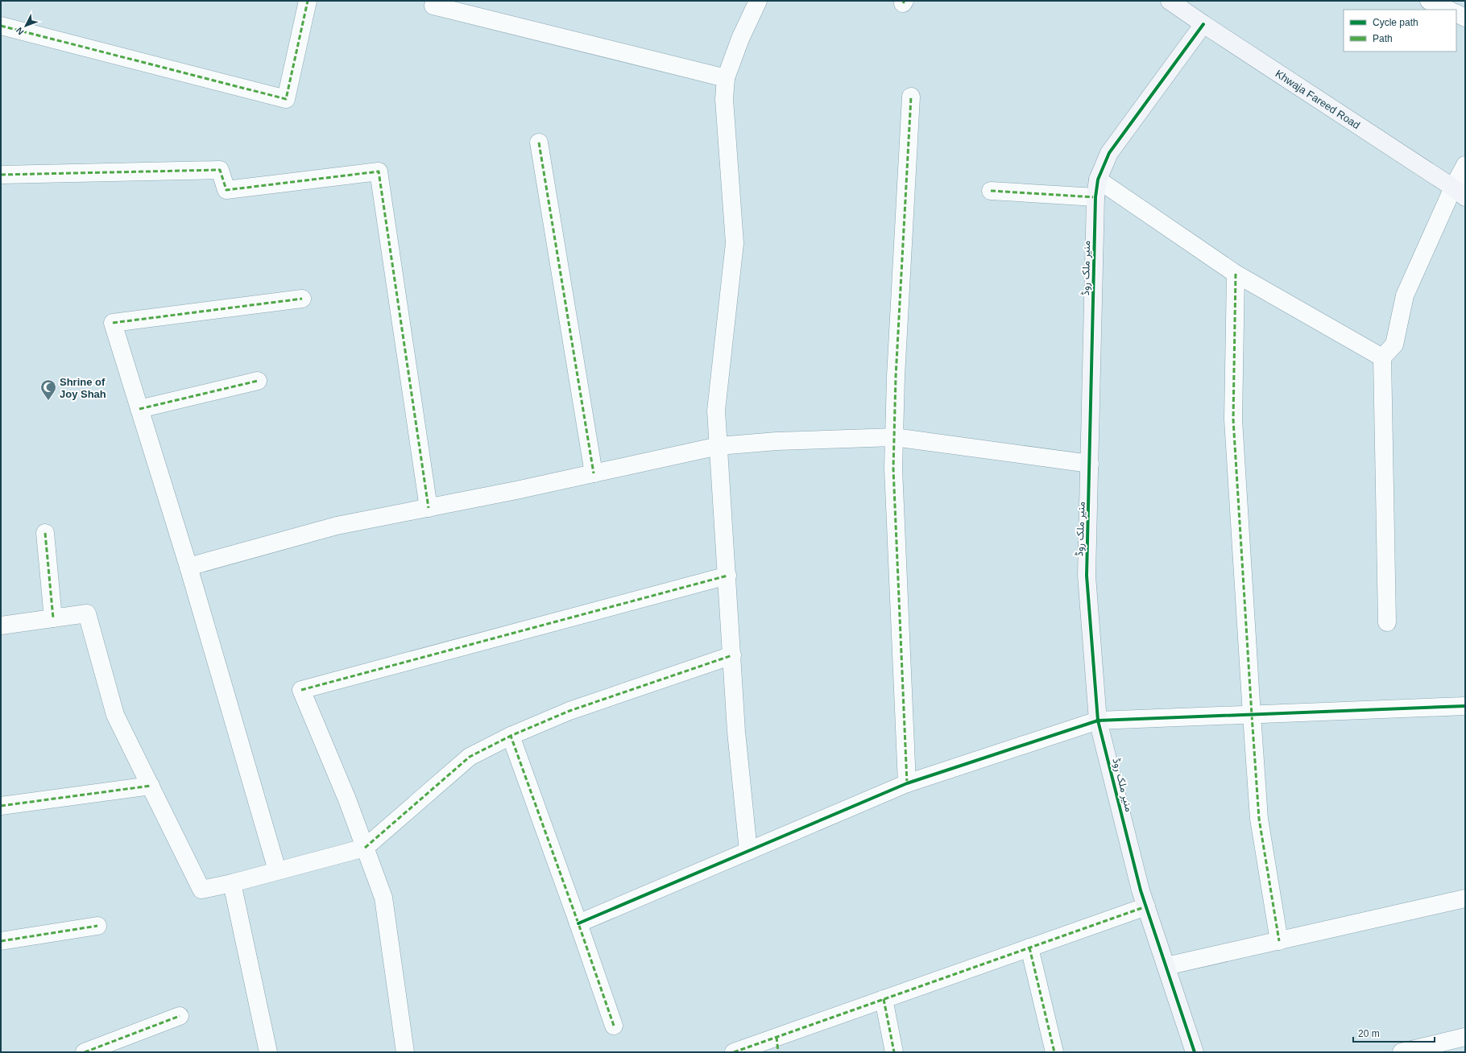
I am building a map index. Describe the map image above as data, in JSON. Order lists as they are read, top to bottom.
{
  "streets": {
    "street": ["Khwaja Fareed Road", "منیر ملک روڈ"]
  },
  "crossings": [
    ["Khwaja Fareed Road", "منیر ملک روڈ"]
  ],
  "places": {
    "mosque": ["Shrine of Joy Shah"]
  },
  "legend": ["Cycle path", "Path"],
  "scale_bar": "20 m",
  "north": "bottom left"
}
